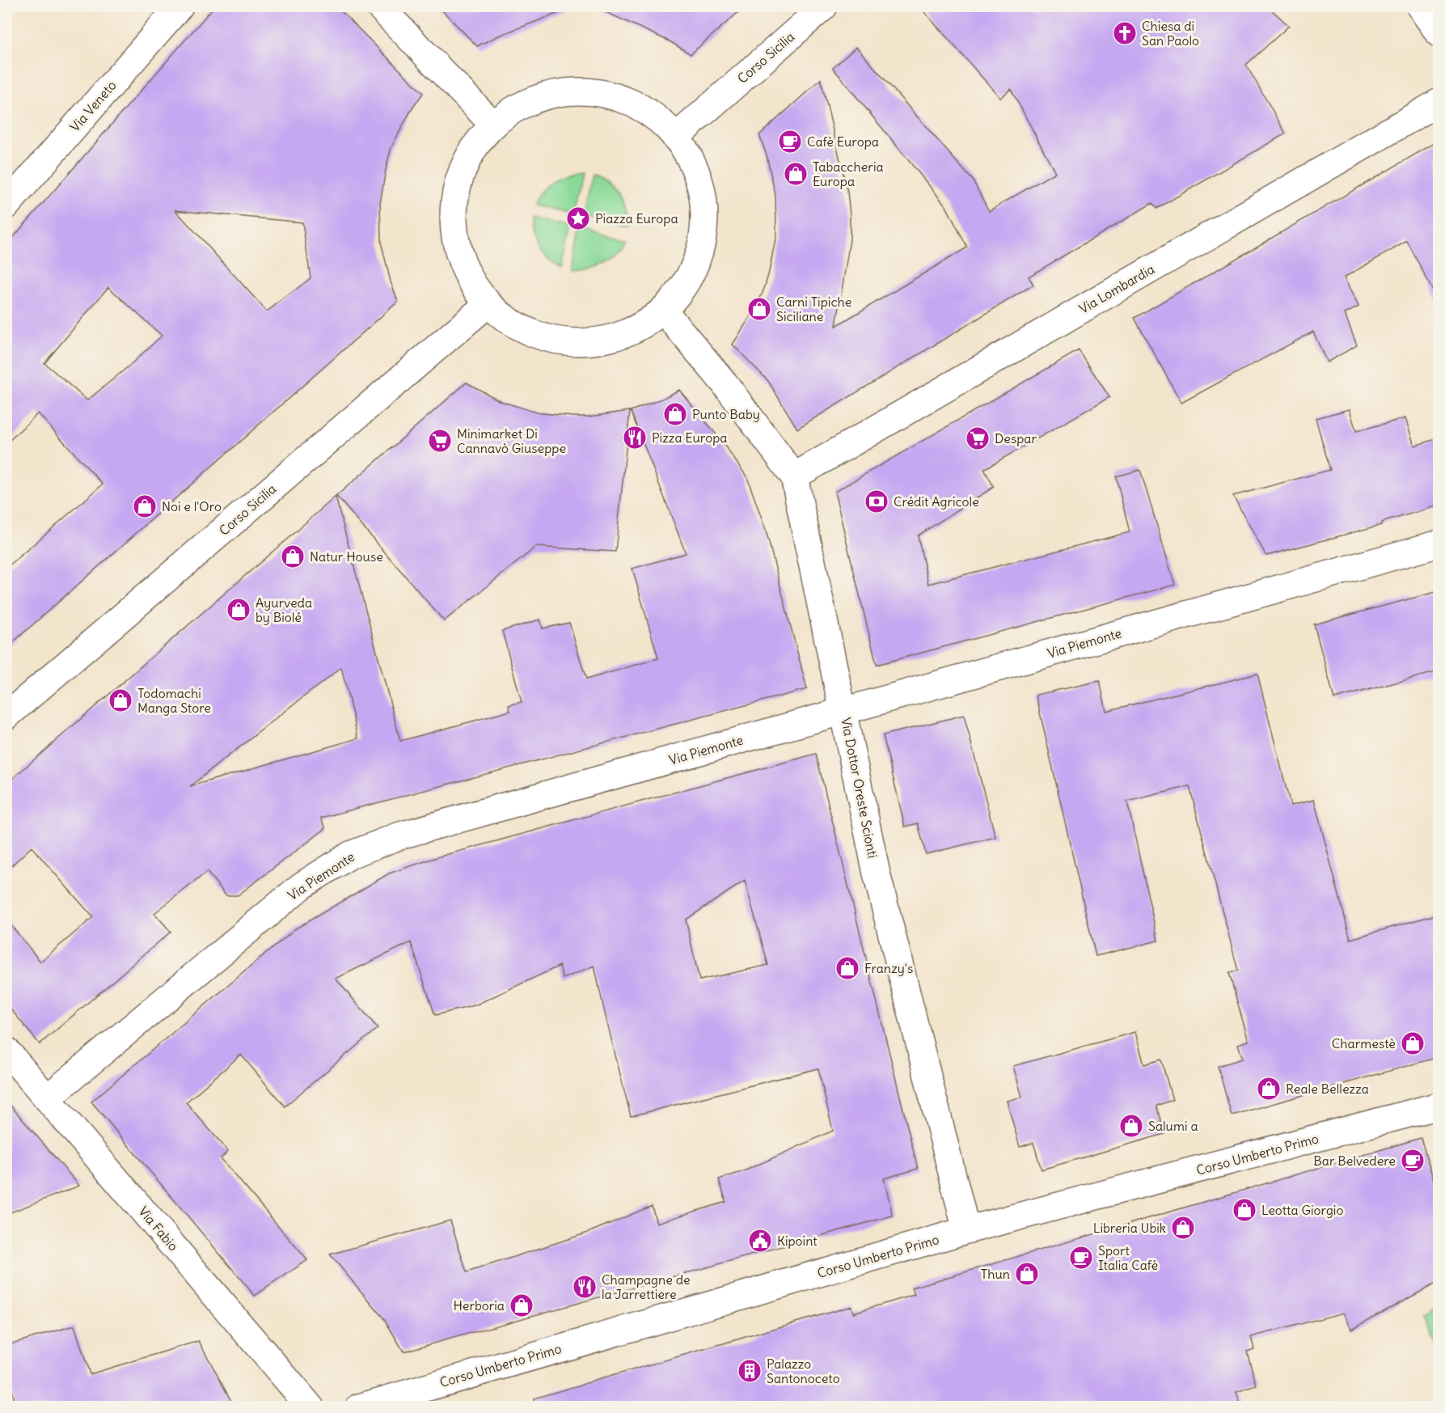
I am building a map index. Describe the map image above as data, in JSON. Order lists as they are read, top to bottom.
{
  "streets": {
    "street": [
      "Corso Sicilia",
      "Via Veneto",
      "Via Lombardia",
      "Via Piemonte",
      "Via Dottor Oreste Scionti",
      "Corso Umberto Primo",
      "Via Fabio"
    ]
  },
  "crossings": [
    ["Via Lombardia", "Via Dottor Oreste Scionti"],
    ["Via Piemonte", "Via Dottor Oreste Scionti"],
    ["Via Piemonte", "Via Fabio"],
    ["Via Dottor Oreste Scionti", "Corso Umberto Primo"]
  ],
  "places": {
    "church": ["Chiesa di San Paolo"],
    "cafe": ["Cafè Europa", "Bar Belvedere", "Sport Italia Cafè"],
    "shop": [
      "Tabaccheria Europa",
      "Carni Tipiche Siciliane",
      "Punto Baby",
      "Noi e l'Oro",
      "Natur House",
      "Ayurveda by Biolé",
      "Todomachi Manga Store",
      "Franzy's",
      "Charmestè",
      "Reale Bellezza",
      "Salumi a",
      "Leotta Giorgio",
      "Libreria Ubik",
      "Thun",
      "Herboria"
    ],
    "place": ["Piazza Europa"],
    "restaurant": ["Pizza Europa", "Champagne de la Jarrettiere"],
    "supermarket": ["Despar", "Minimarket Di Cannavò Giuseppe"],
    "bank": ["Crédit Agricole"],
    "public building": ["Kipoint"],
    "building": ["Palazzo Santonoceto"]
  }
}
